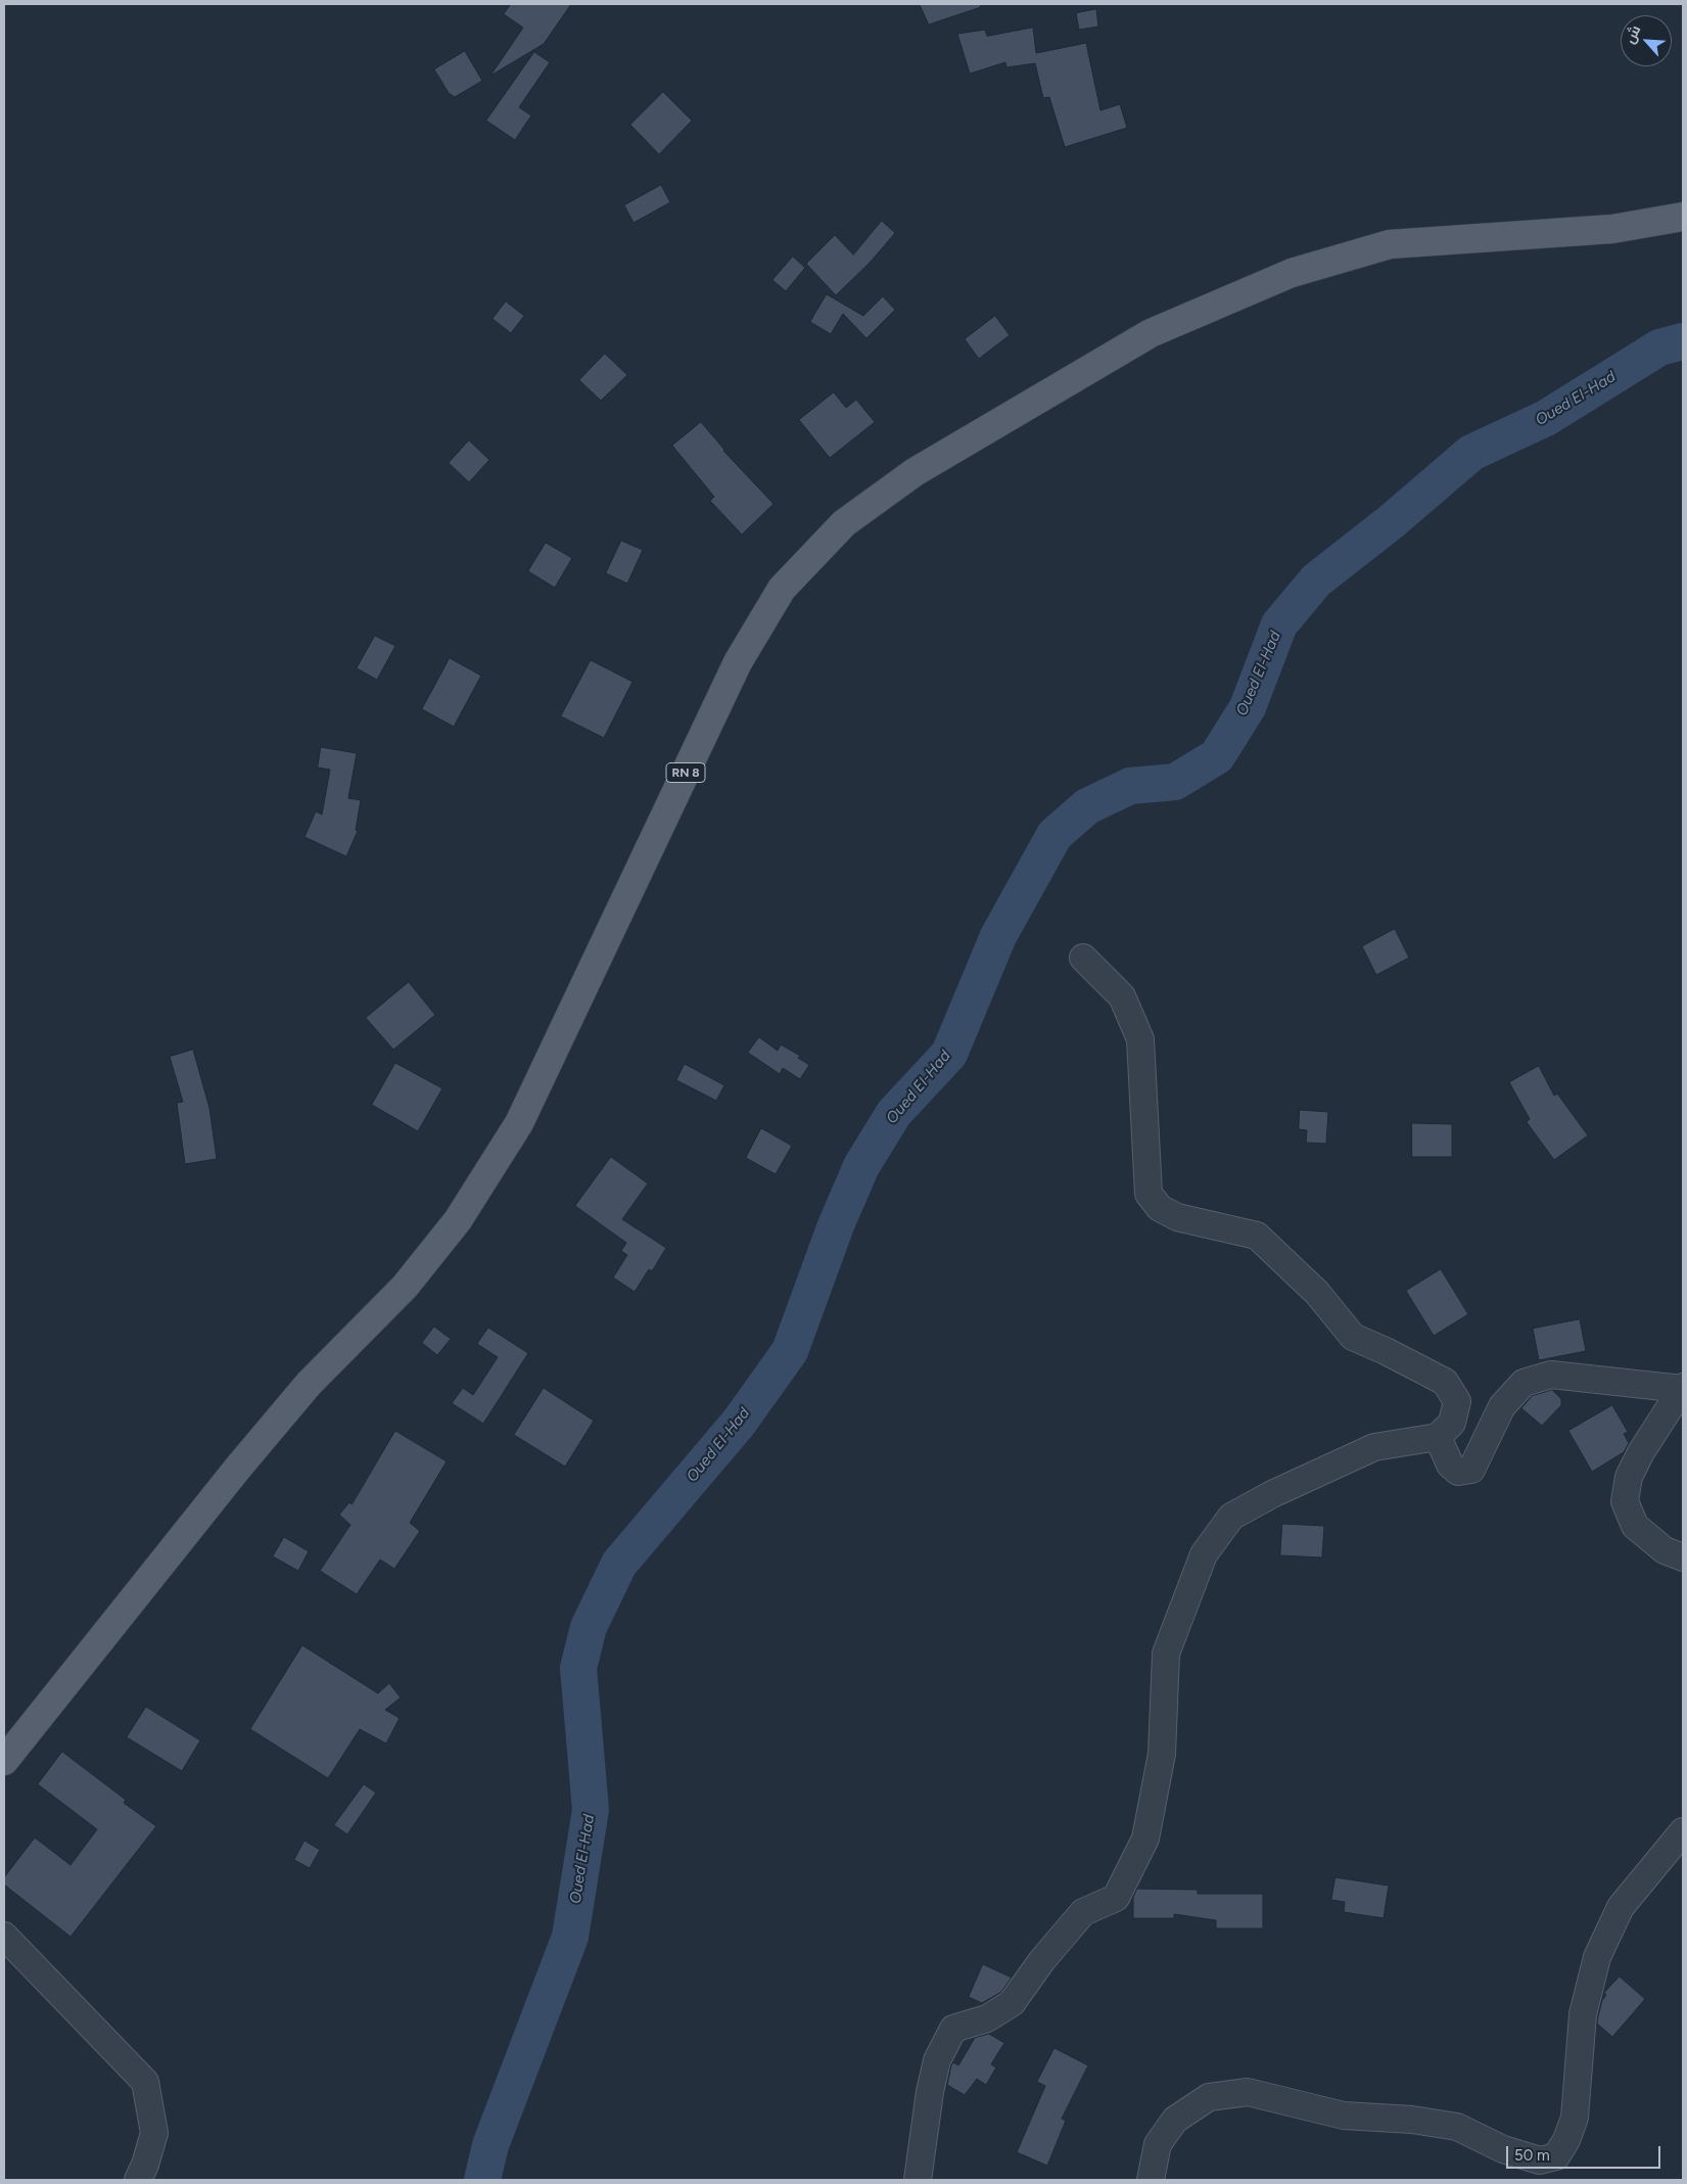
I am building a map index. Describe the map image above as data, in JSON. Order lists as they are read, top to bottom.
{
  "streets": {
    "main road": ["RN 8"]
  },
  "water": ["Oued El-Had"],
  "scale_bar": "50 m",
  "north": "top left"
}
